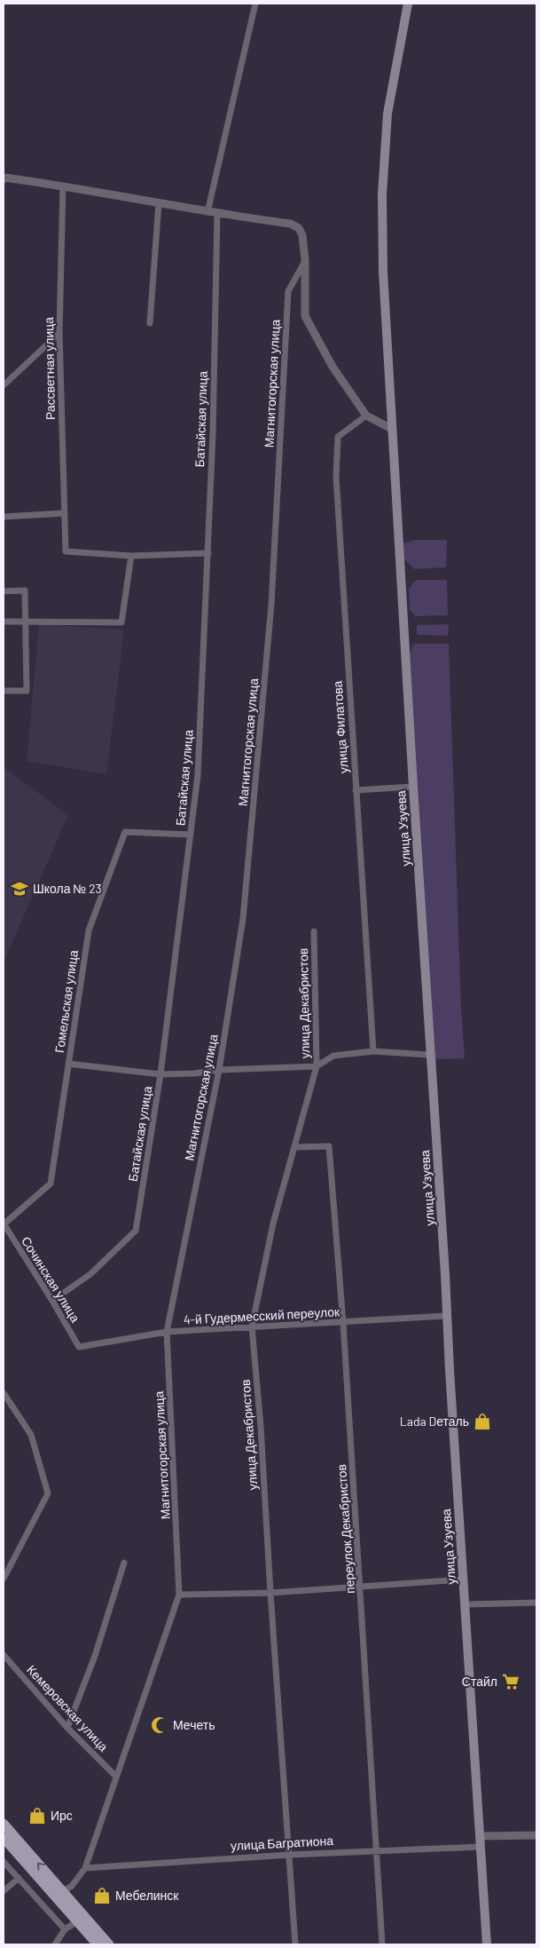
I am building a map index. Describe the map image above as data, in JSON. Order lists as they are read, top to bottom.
{
  "streets": {
    "main road": ["улица Узуева"],
    "street": [
      "Рассветная улица",
      "Магнитогорская улица",
      "Батайская улица",
      "улица Филатова",
      "Гомельская улица",
      "улица Декабристов",
      "Сочинская улица",
      "4-й Гудермесский переулок",
      "переулок Декабристов",
      "Кемеровская улица",
      "улица Багратиона"
    ]
  },
  "crossings": [
    ["Магнитогорская улица", "4-й Гудермесский переулок"],
    ["Магнитогорская улица", "Кемеровская улица"],
    ["Магнитогорская улица", "улица Багратиона"],
    ["Батайская улица", "Гомельская улица"],
    ["Батайская улица", "Сочинская улица"],
    ["улица Узуева", "4-й Гудермесский переулок"],
    ["улица Узуева", "улица Багратиона"],
    ["Гомельская улица", "Сочинская улица"],
    ["улица Декабристов", "4-й Гудермесский переулок"],
    ["улица Декабристов", "переулок Декабристов"],
    ["улица Декабристов", "улица Багратиона"],
    ["Сочинская улица", "4-й Гудермесский переулок"],
    ["4-й Гудермесский переулок", "переулок Декабристов"],
    ["переулок Декабристов", "улица Багратиона"]
  ],
  "places": {
    "school or university": ["Школа № 23"],
    "shop": ["Lada Dеталь", "Ирс", "Мебелинск"],
    "supermarket": ["Стайл"],
    "mosque": ["Мечеть"]
  }
}
